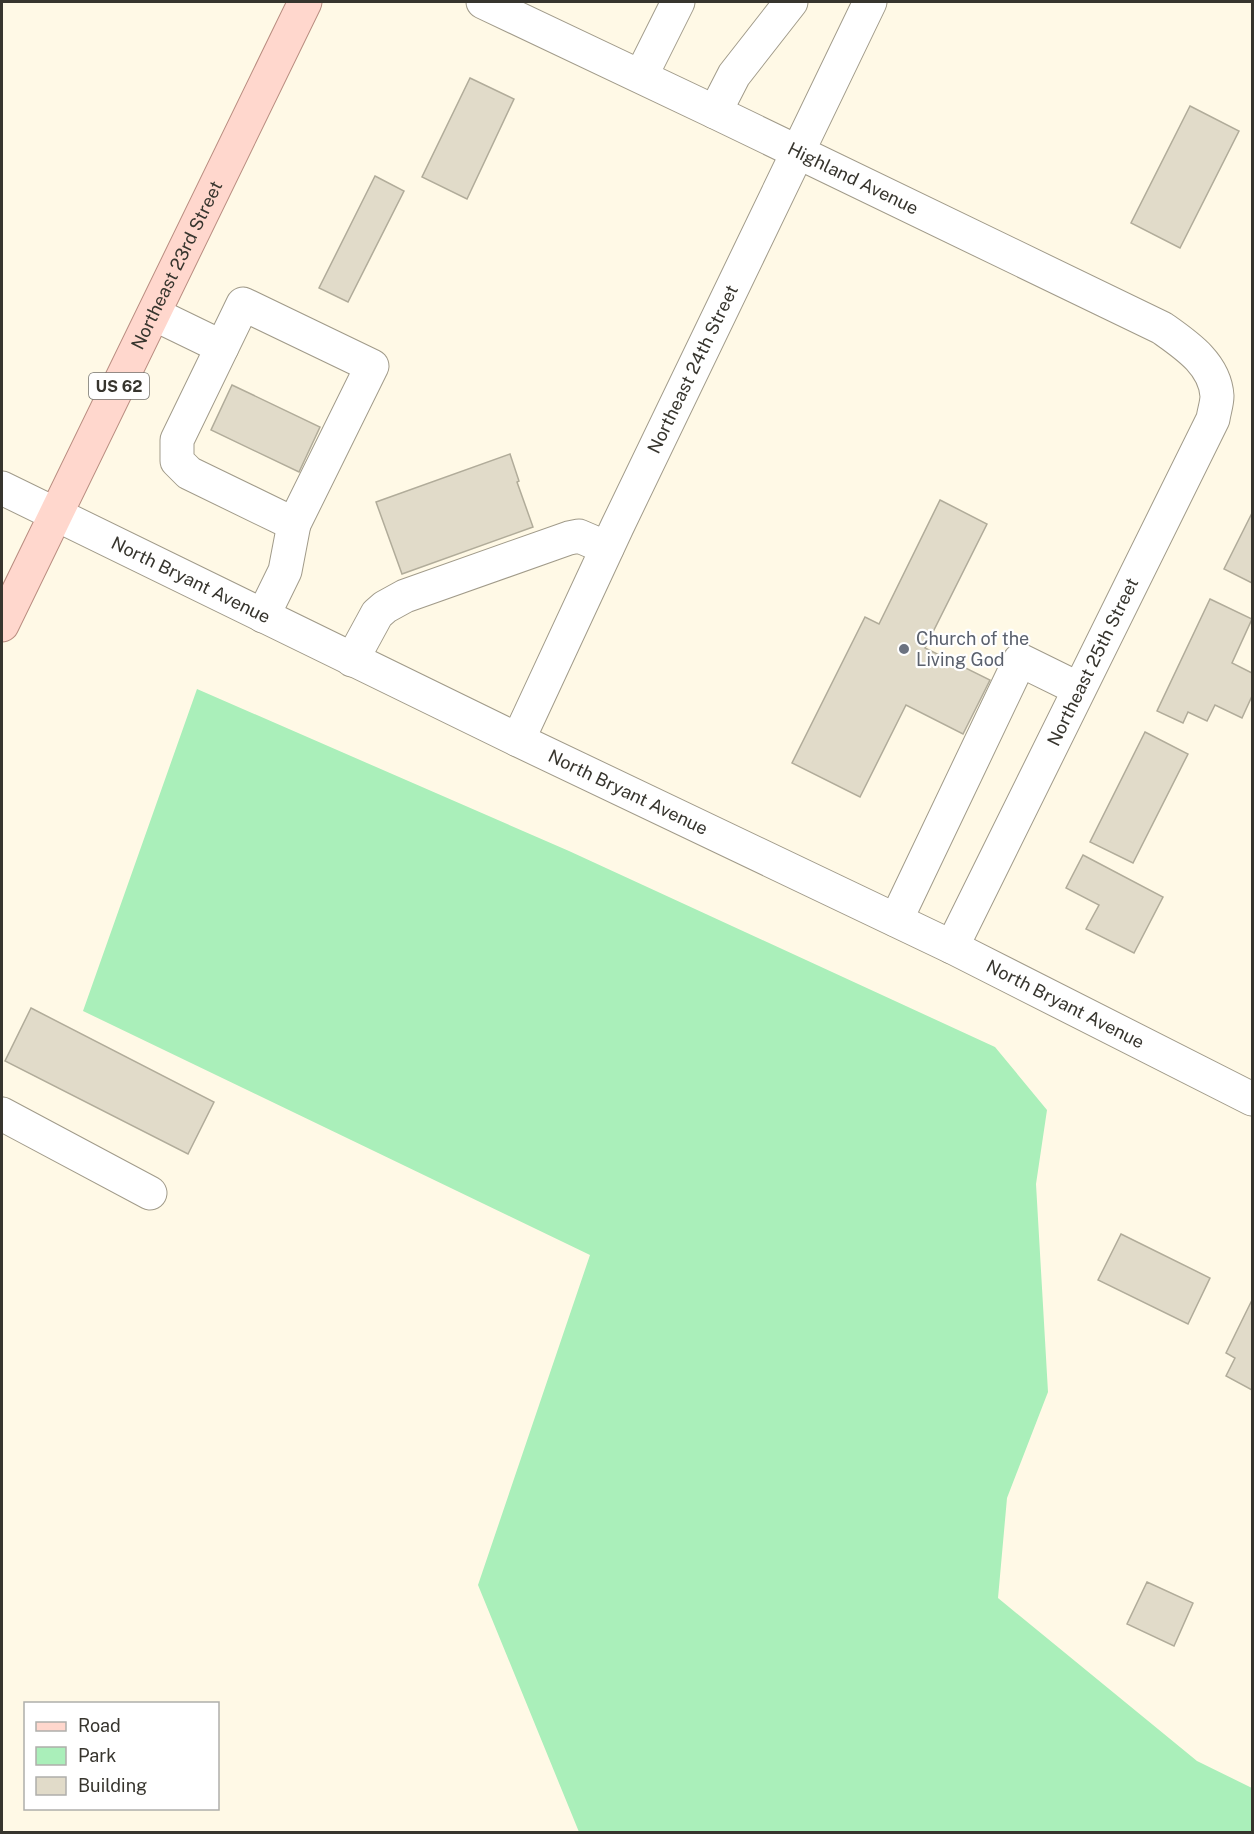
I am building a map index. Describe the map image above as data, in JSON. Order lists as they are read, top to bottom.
{
  "streets": {
    "main road": ["Northeast 23rd Street", "US 62"],
    "street": [
      "Highland Avenue",
      "Northeast 24th Street",
      "North Bryant Avenue",
      "Northeast 25th Street"
    ]
  },
  "crossings": [
    ["Highland Avenue", "Northeast 24th Street"],
    ["Highland Avenue", "Northeast 25th Street"],
    ["Northeast 23rd Street", "North Bryant Avenue"],
    ["Northeast 24th Street", "North Bryant Avenue"],
    ["North Bryant Avenue", "Northeast 25th Street"]
  ],
  "places": ["Church of the Living God"],
  "legend": ["Road", "Park", "Building"]
}
